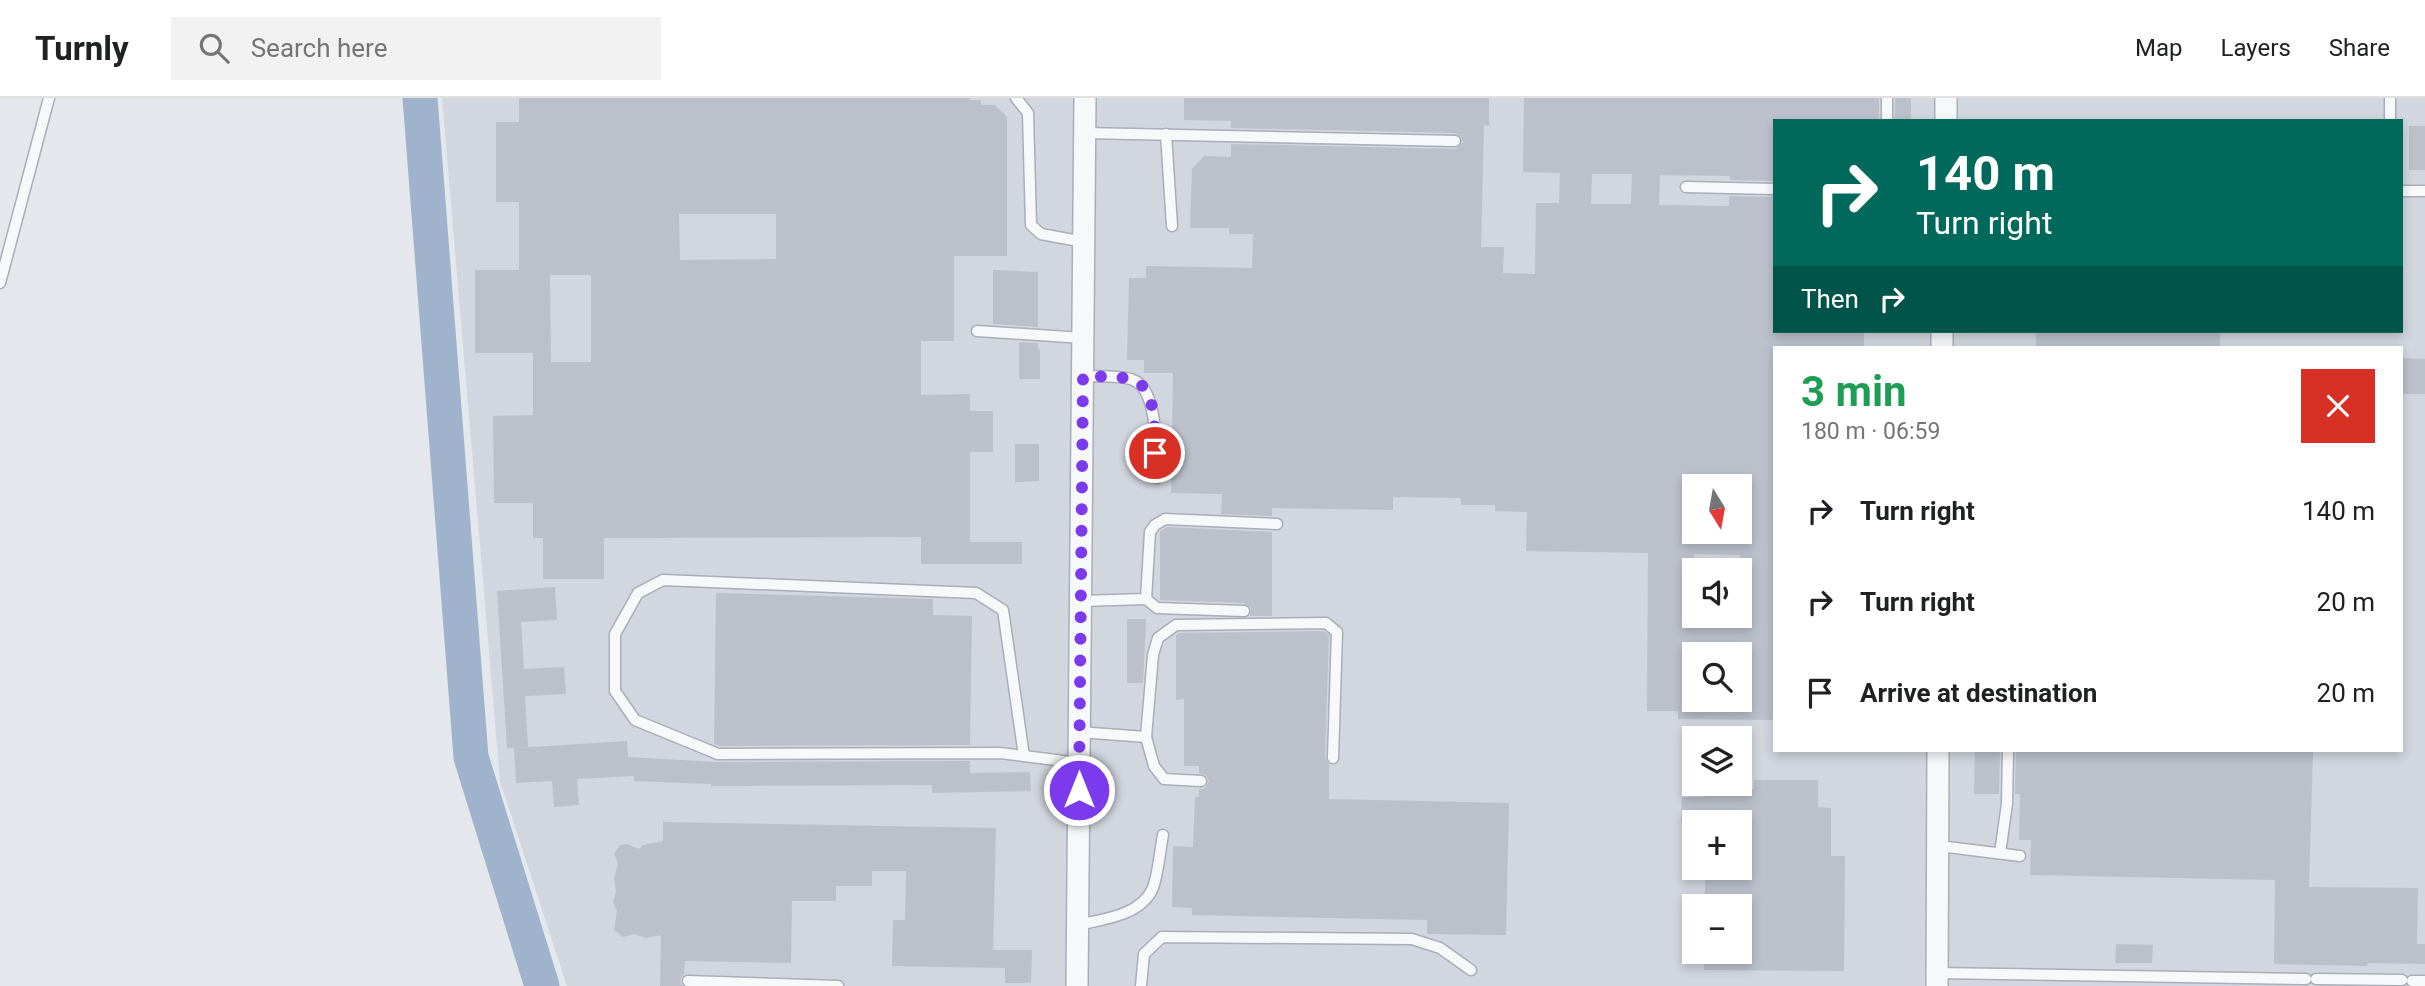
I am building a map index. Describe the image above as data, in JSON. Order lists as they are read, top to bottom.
{
  "north": "bottom",
  "page": {
    "header": "Turnly",
    "search": "Search here",
    "nav": ["Map", "Layers", "Share"],
    "turn": ["140 m", "Turn right"],
    "then": "Then",
    "heading": ["3 min", "180 m · 06:59"],
    "list": [
      {
        "name": "Turn right",
        "value": "140 m"
      },
      {
        "name": "Turn right",
        "value": "20 m"
      },
      {
        "name": "Arrive at destination",
        "value": "20 m"
      }
    ],
    "map_buttons": ["+", "−"]
  }
}
